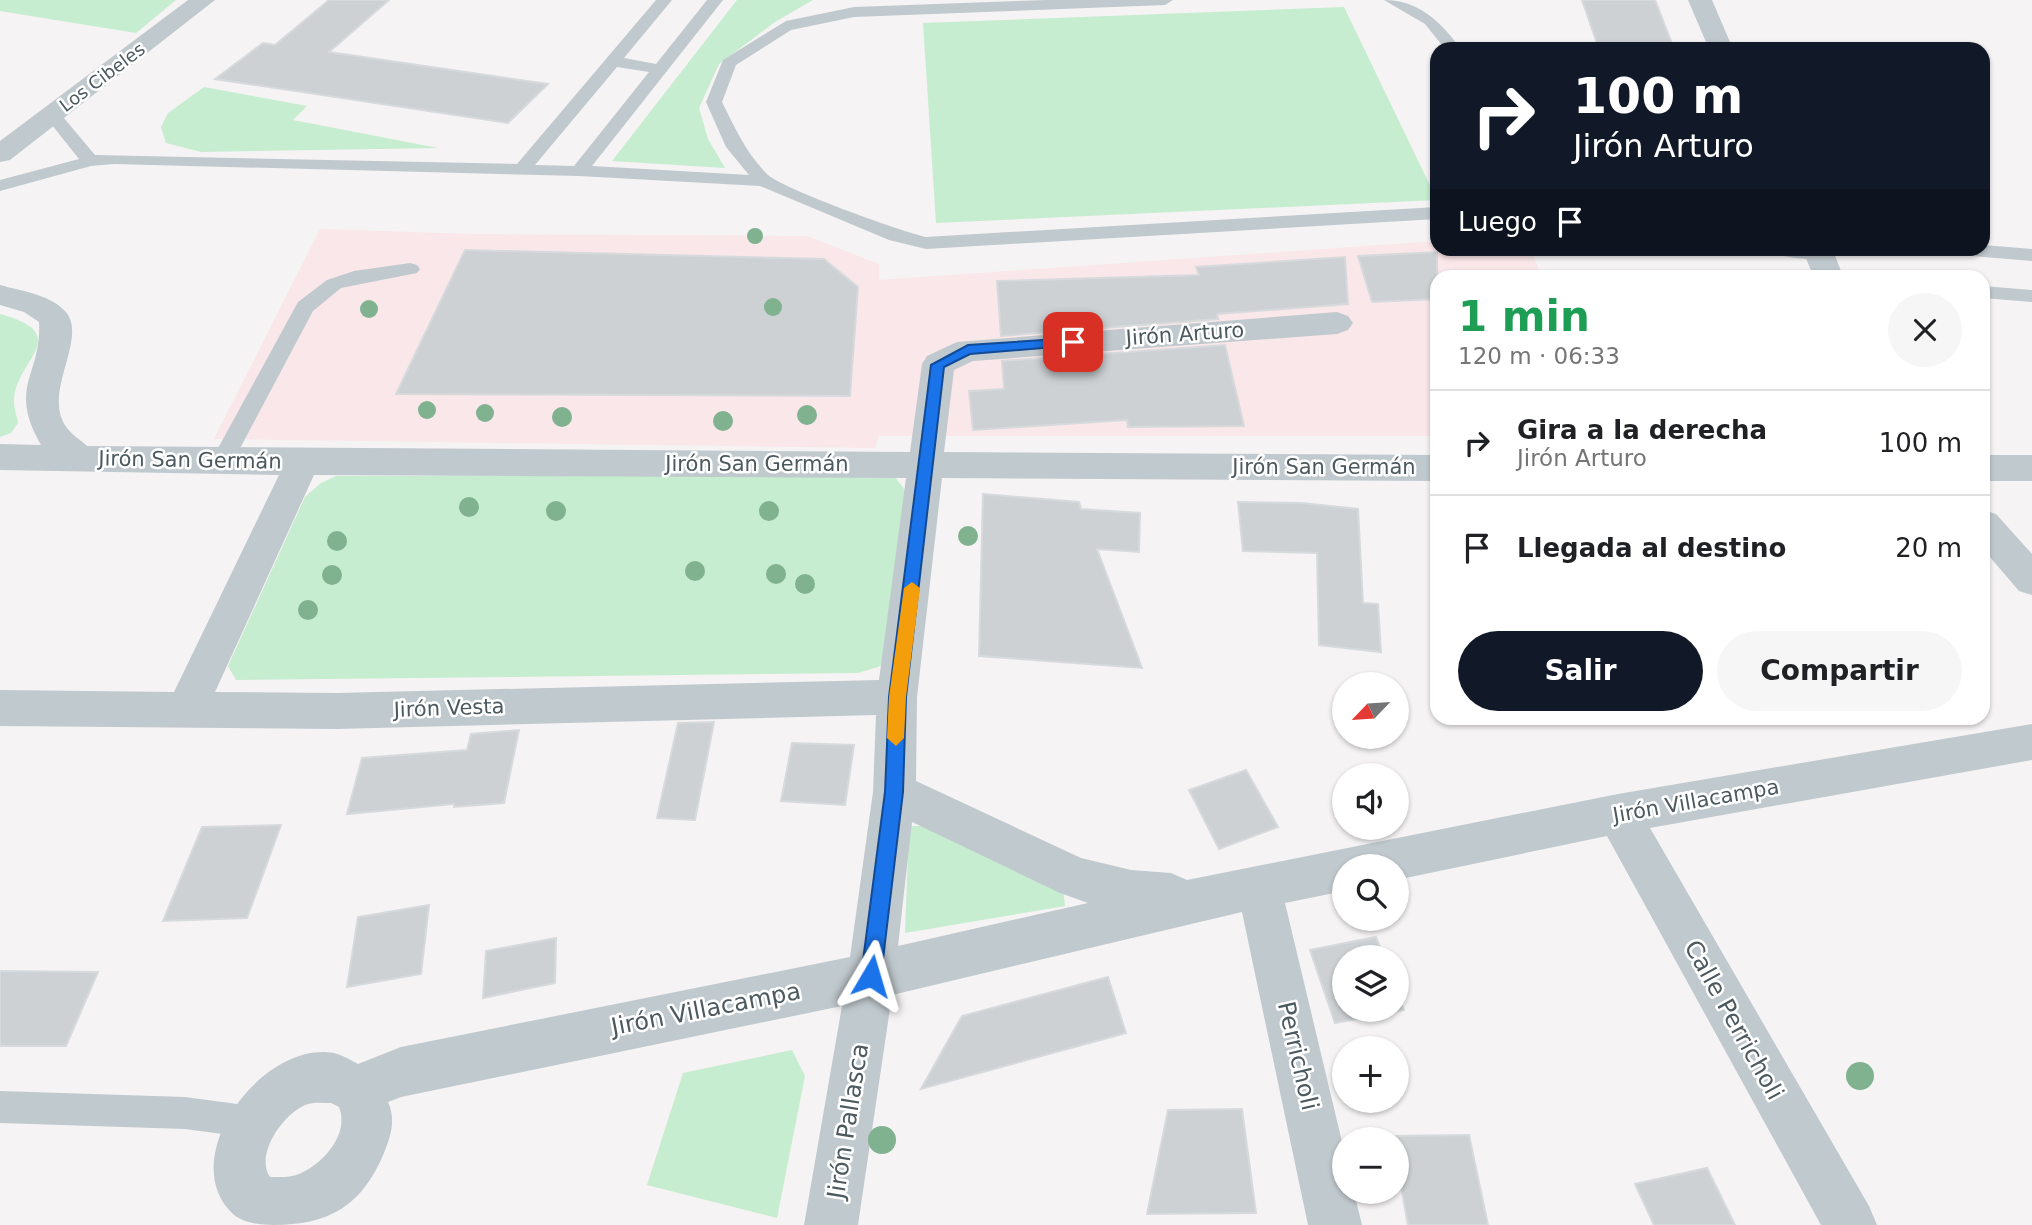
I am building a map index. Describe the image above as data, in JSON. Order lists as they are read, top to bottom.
{
  "streets": {
    "street": [
      "Los Cibeles",
      "Jirón Arturo",
      "Jirón San Germán",
      "Jirón Vesta",
      "Jirón Villacampa",
      "Calle Perricholi",
      "Perricholi",
      "Jirón Pallasca"
    ]
  },
  "crossings": [
    ["Jirón Arturo", "Jirón San Germán"],
    ["Jirón Arturo", "Jirón Vesta"],
    ["Jirón Arturo", "Jirón Villacampa"],
    ["Jirón Arturo", "Jirón Pallasca"],
    ["Jirón Villacampa", "Calle Perricholi"],
    ["Jirón Villacampa", "Perricholi"],
    ["Jirón Villacampa", "Jirón Pallasca"]
  ],
  "north": "bottom left",
  "page": {
    "turn": ["100 m", "Jirón Arturo"],
    "then": "Luego",
    "heading": ["1 min", "120 m · 06:33"],
    "list": [
      {
        "name": "Gira a la derecha",
        "note": "Jirón Arturo",
        "value": "100 m"
      },
      {
        "name": "Llegada al destino",
        "value": "20 m"
      }
    ],
    "buttons": ["Salir", "Compartir"],
    "map_buttons": ["+", "−"]
  }
}
